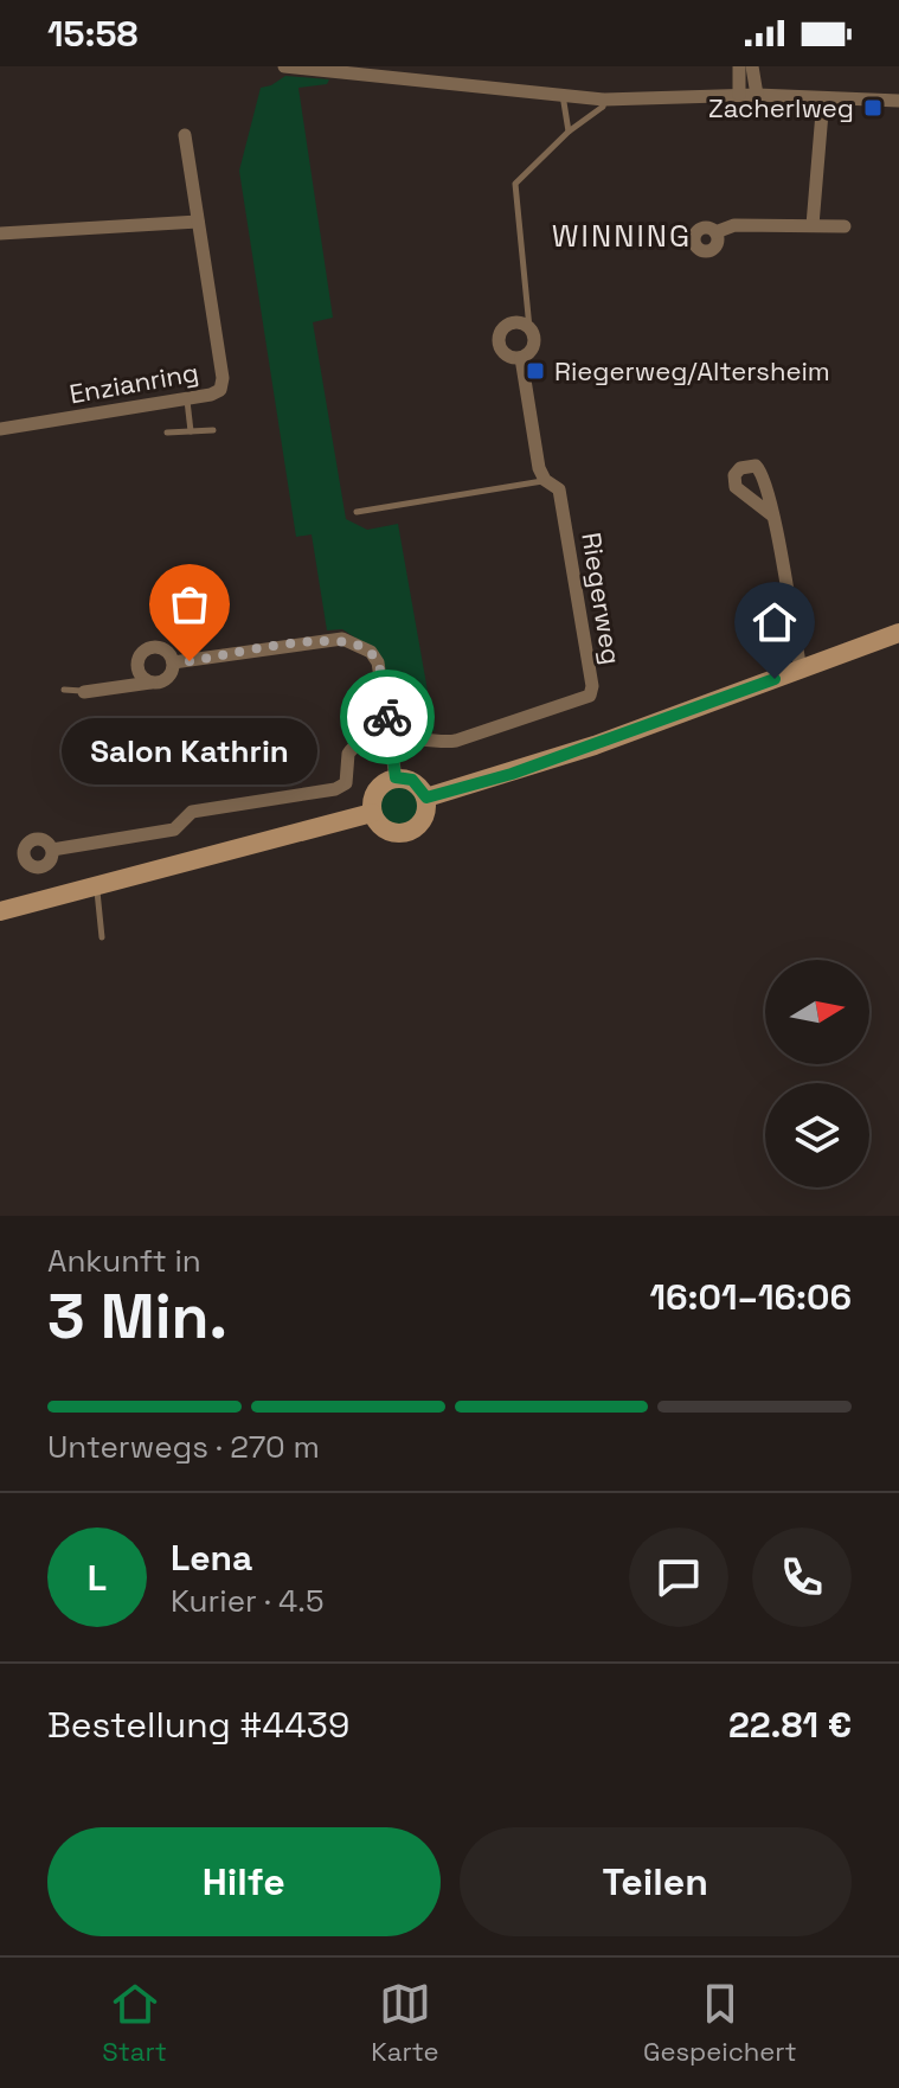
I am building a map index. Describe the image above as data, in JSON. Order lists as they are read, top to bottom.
{
  "streets": {
    "street": ["Enzianring", "Riegerweg"]
  },
  "districts": ["WINNING"],
  "places": {
    "transit": ["Zacherlweg", "Riegerweg/Altersheim"],
    "other": ["Salon Kathrin"]
  },
  "north": "right",
  "page": {
    "status": "15:58",
    "bubble": "Salon Kathrin",
    "heading": ["3 Min.", "Ankunft in", "16:01–16:06"],
    "panel": [
      "Lena",
      "Kurier · 4.5",
      "Bestellung #4439",
      "22.81 €"
    ],
    "bar": "Unterwegs · 270 m",
    "round": "L",
    "buttons": ["Hilfe", "Teilen"],
    "tabs": ["Start", "Karte", "Gespeichert"]
  }
}
